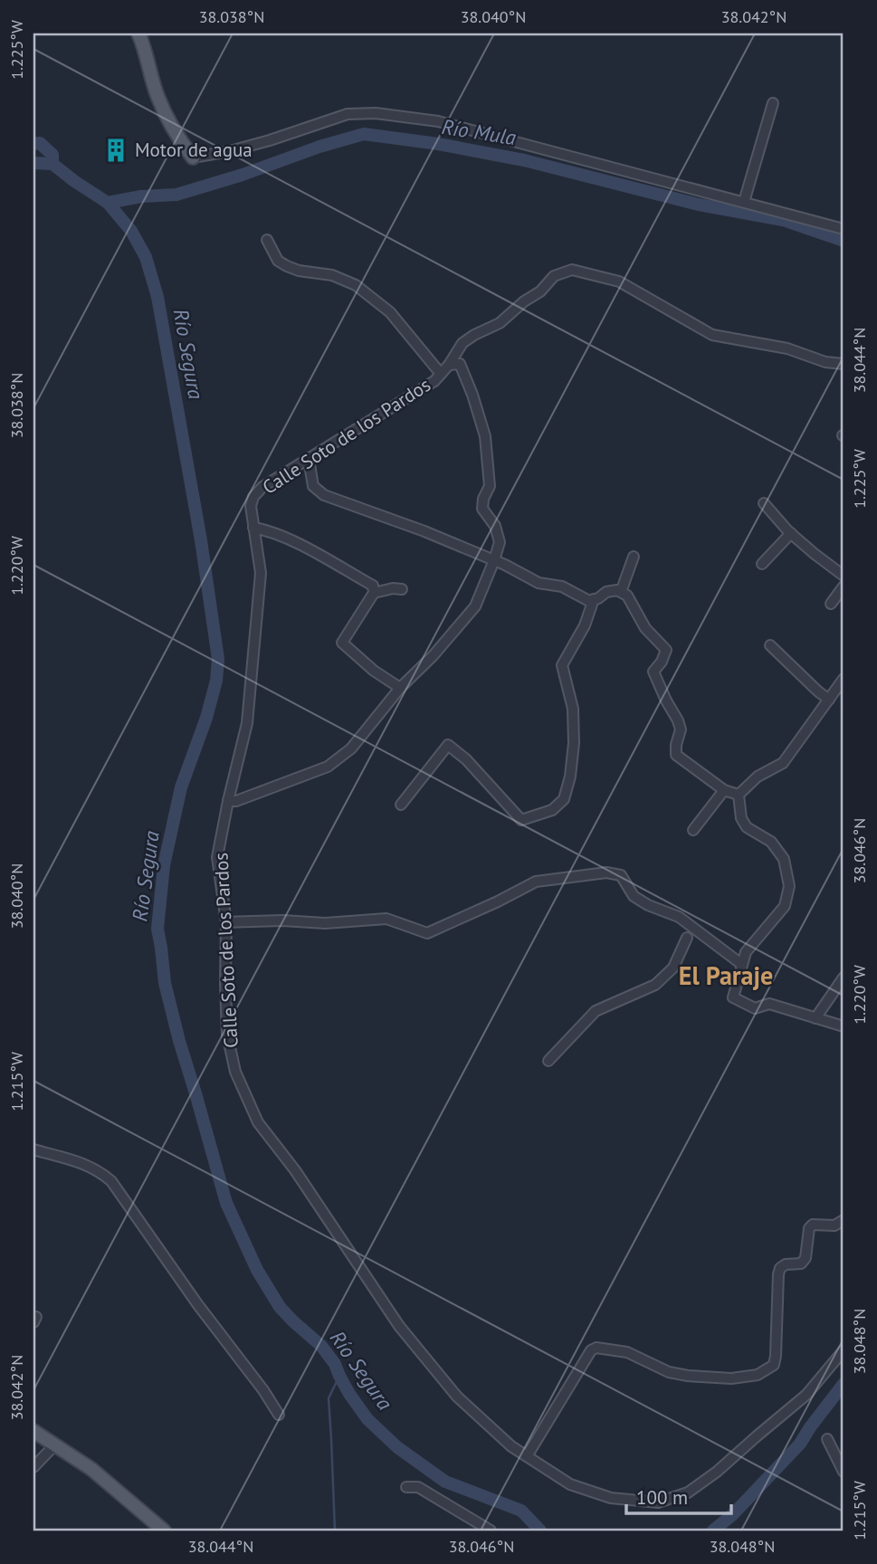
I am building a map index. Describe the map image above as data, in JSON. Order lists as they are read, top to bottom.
{
  "streets": {
    "street": ["Calle Soto de los Pardos"]
  },
  "districts": ["El Paraje"],
  "water": ["Río Mula", "Río Segura"],
  "places": {
    "building": ["Motor de agua"]
  },
  "scale_bar": "100 m",
  "coordinates": [
    "38.038°N",
    "38.040°N",
    "38.042°N",
    "1.225°W",
    "38.044°N",
    "1.220°W",
    "38.046°N",
    "1.215°W",
    "38.048°N"
  ]
}
